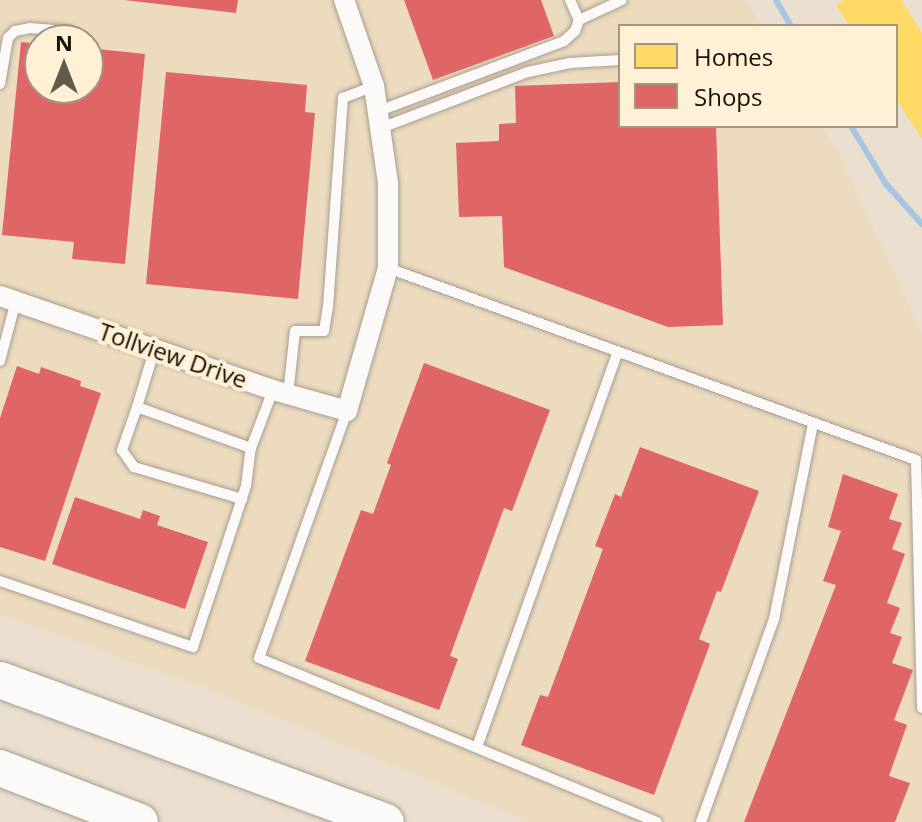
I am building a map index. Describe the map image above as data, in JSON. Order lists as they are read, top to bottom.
{
  "streets": {
    "street": ["Tollview Drive"]
  },
  "legend": ["Homes", "Shops"],
  "north": "top"
}
